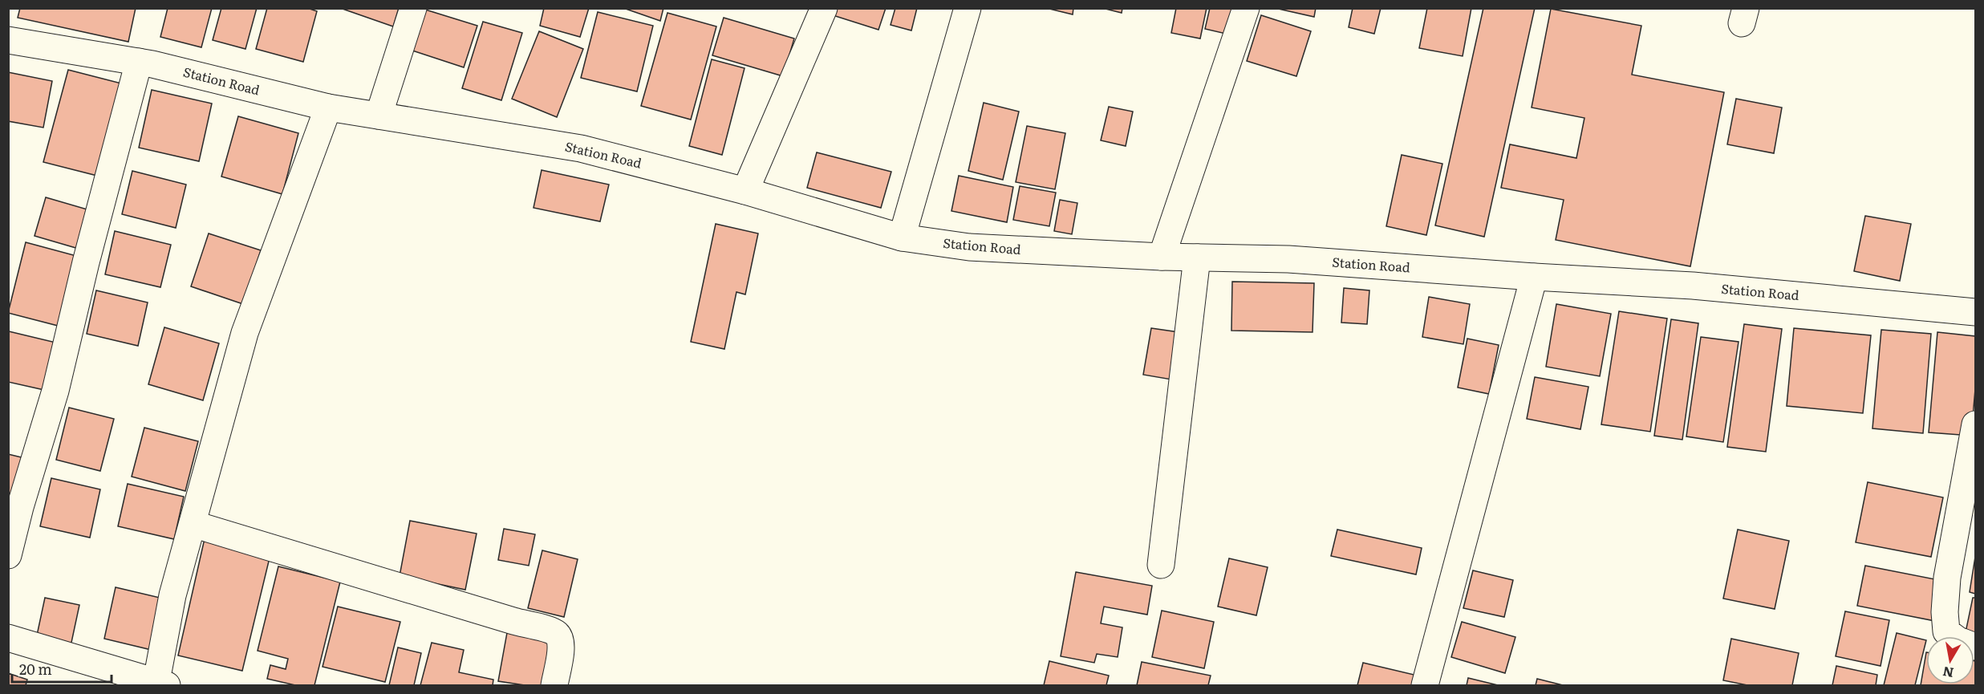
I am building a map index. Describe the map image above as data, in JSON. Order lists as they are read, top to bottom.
{
  "streets": {
    "street": ["Station Road"]
  },
  "scale_bar": "20 m",
  "north": "bottom"
}
